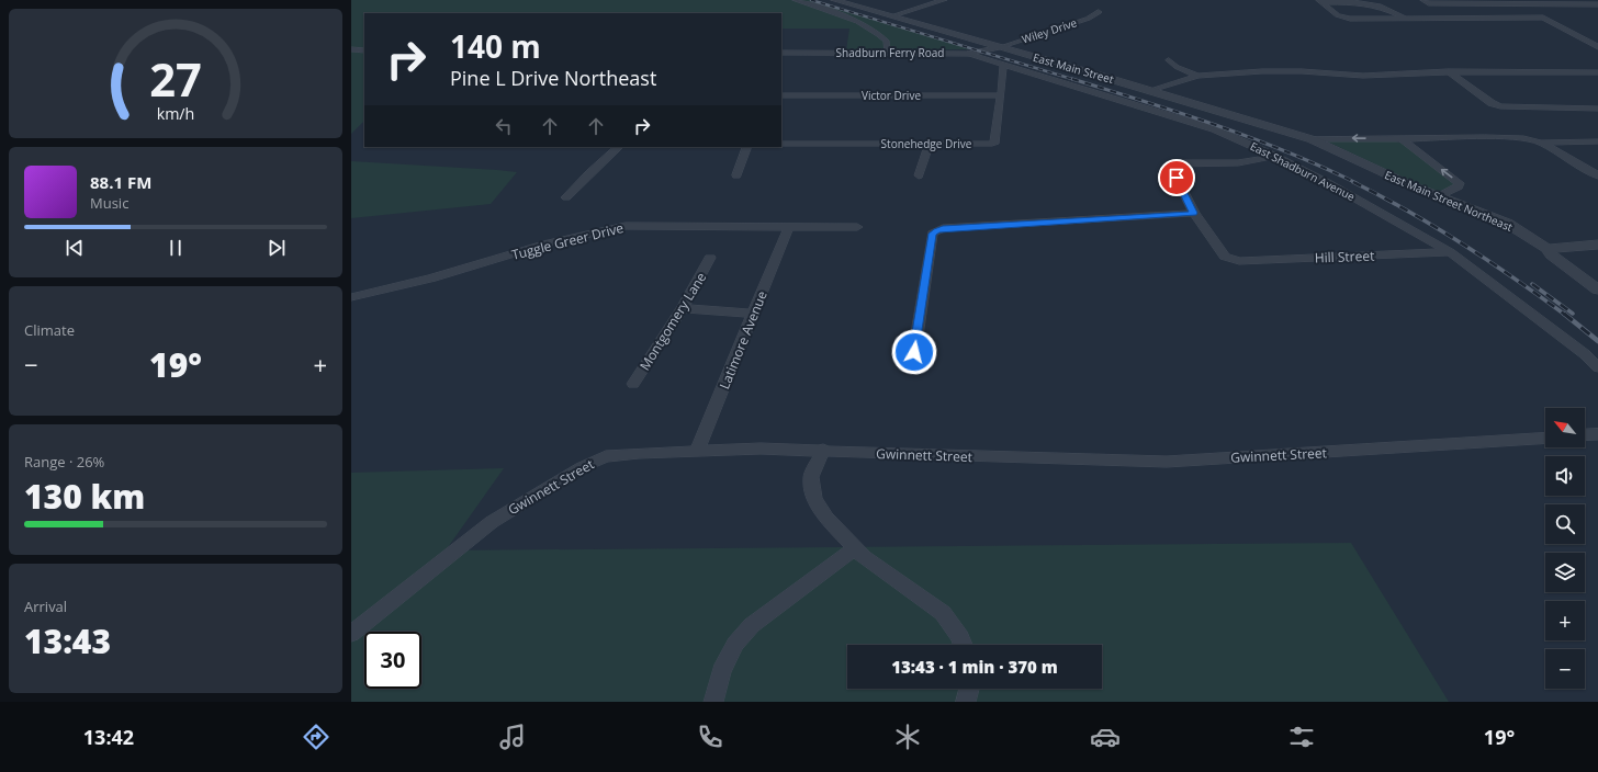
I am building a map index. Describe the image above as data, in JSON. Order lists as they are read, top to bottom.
{
  "streets": {
    "street": [
      "Wiley Drive",
      "Shadburn Ferry Road",
      "East Main Street",
      "Victor Drive",
      "Stonehedge Drive",
      "East Shadburn Avenue",
      "East Main Street Northeast",
      "Tuggle Greer Drive",
      "Hill Street",
      "Montgomery Lane",
      "Latimore Avenue",
      "Gwinnett Street"
    ]
  },
  "crossings": [
    ["Wiley Drive", "Shadburn Ferry Road"],
    ["Wiley Drive", "East Main Street"],
    ["Shadburn Ferry Road", "East Main Street"],
    ["Shadburn Ferry Road", "East Shadburn Avenue"],
    ["East Main Street", "East Main Street Northeast"],
    ["Victor Drive", "Stonehedge Drive"],
    ["Stonehedge Drive", "East Shadburn Avenue"],
    ["East Shadburn Avenue", "Hill Street"],
    ["Tuggle Greer Drive", "Latimore Avenue"],
    ["Latimore Avenue", "Gwinnett Street"]
  ],
  "north": "top left",
  "page": {
    "turn": ["140 m", "Pine L Drive Northeast"],
    "song": ["88.1 FM", "Music"],
    "tile": [
      "Climate",
      ["Range · 26%", "130 km"],
      ["Arrival", "13:43"]
    ],
    "heat": ["−", "19°", "+"],
    "map_buttons": ["+", "−"],
    "limit": "30",
    "trip": "13:43 · 1 min · 370 m",
    "tabs": ["13:42", "19°"],
    "gauge": ["27", "km/h"]
  }
}
